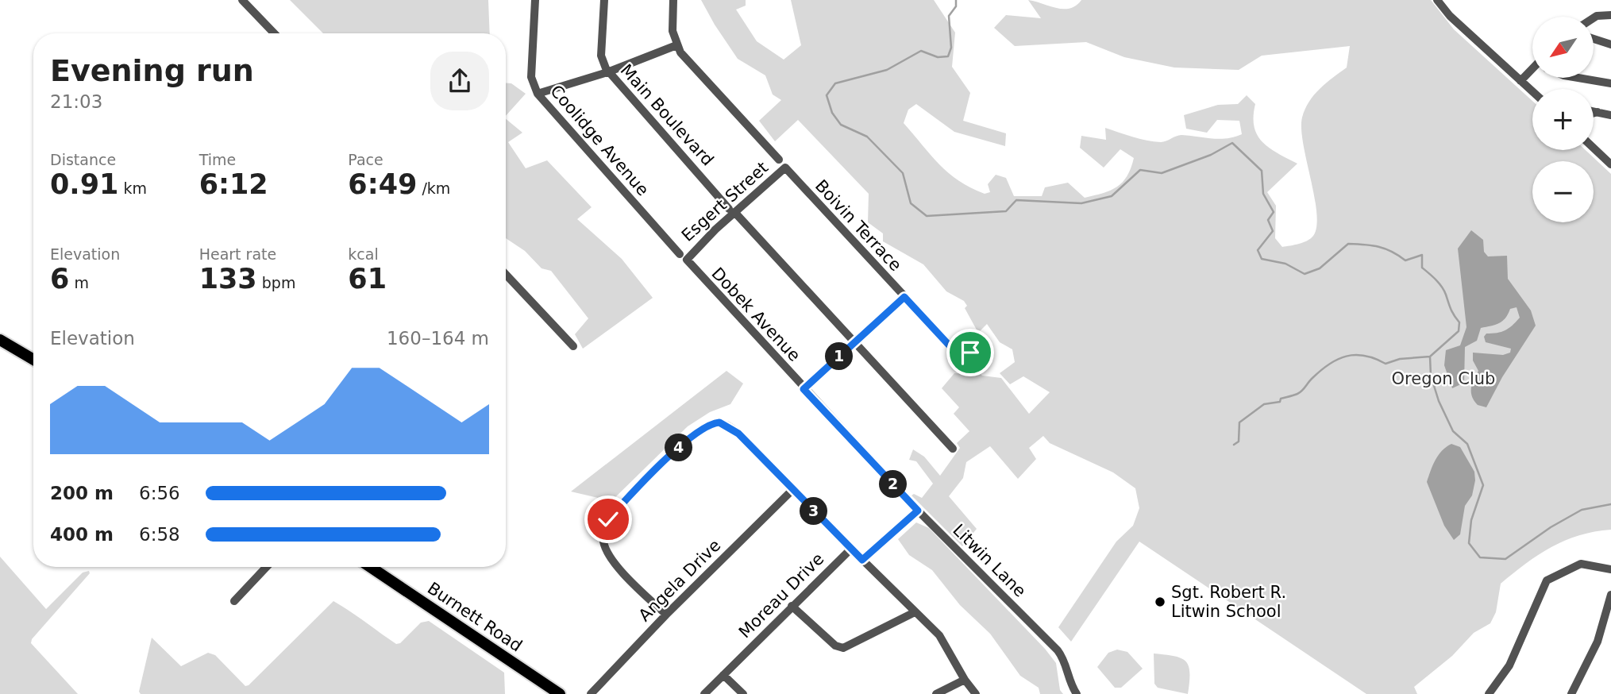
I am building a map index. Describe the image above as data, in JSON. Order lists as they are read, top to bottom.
{
  "streets": {
    "main road": ["Burnett Road"],
    "street": [
      "Main Boulevard",
      "Coolidge Avenue",
      "Esgert Street",
      "Boivin Terrace",
      "Dobek Avenue",
      "Litwin Lane",
      "Angela Drive",
      "Moreau Drive"
    ]
  },
  "crossings": [
    ["Main Boulevard", "Esgert Street"],
    ["Esgert Street", "Boivin Terrace"],
    ["Esgert Street", "Dobek Avenue"],
    ["Dobek Avenue", "Litwin Lane"]
  ],
  "parks": ["Oregon Club"],
  "places": ["Sgt. Robert R. Litwin School"],
  "north": "bottom left",
  "page": {
    "map_buttons": ["+", "−"],
    "heading": ["Evening run", "21:03"],
    "stats": [
      ["Distance", "0.91 km"],
      ["Time", "6:12"],
      ["Pace", "6:49 /km"],
      ["Elevation", "6 m"],
      ["Heart rate", "133 bpm"],
      ["kcal", "61"]
    ],
    "chart": ["Elevation", "160–164 m"],
    "pins": [
      "1",
      "4",
      "2",
      "3"
    ],
    "list": [
      {
        "name": "200 m",
        "note": "6:56"
      },
      {
        "name": "400 m",
        "note": "6:58"
      }
    ]
  }
}
